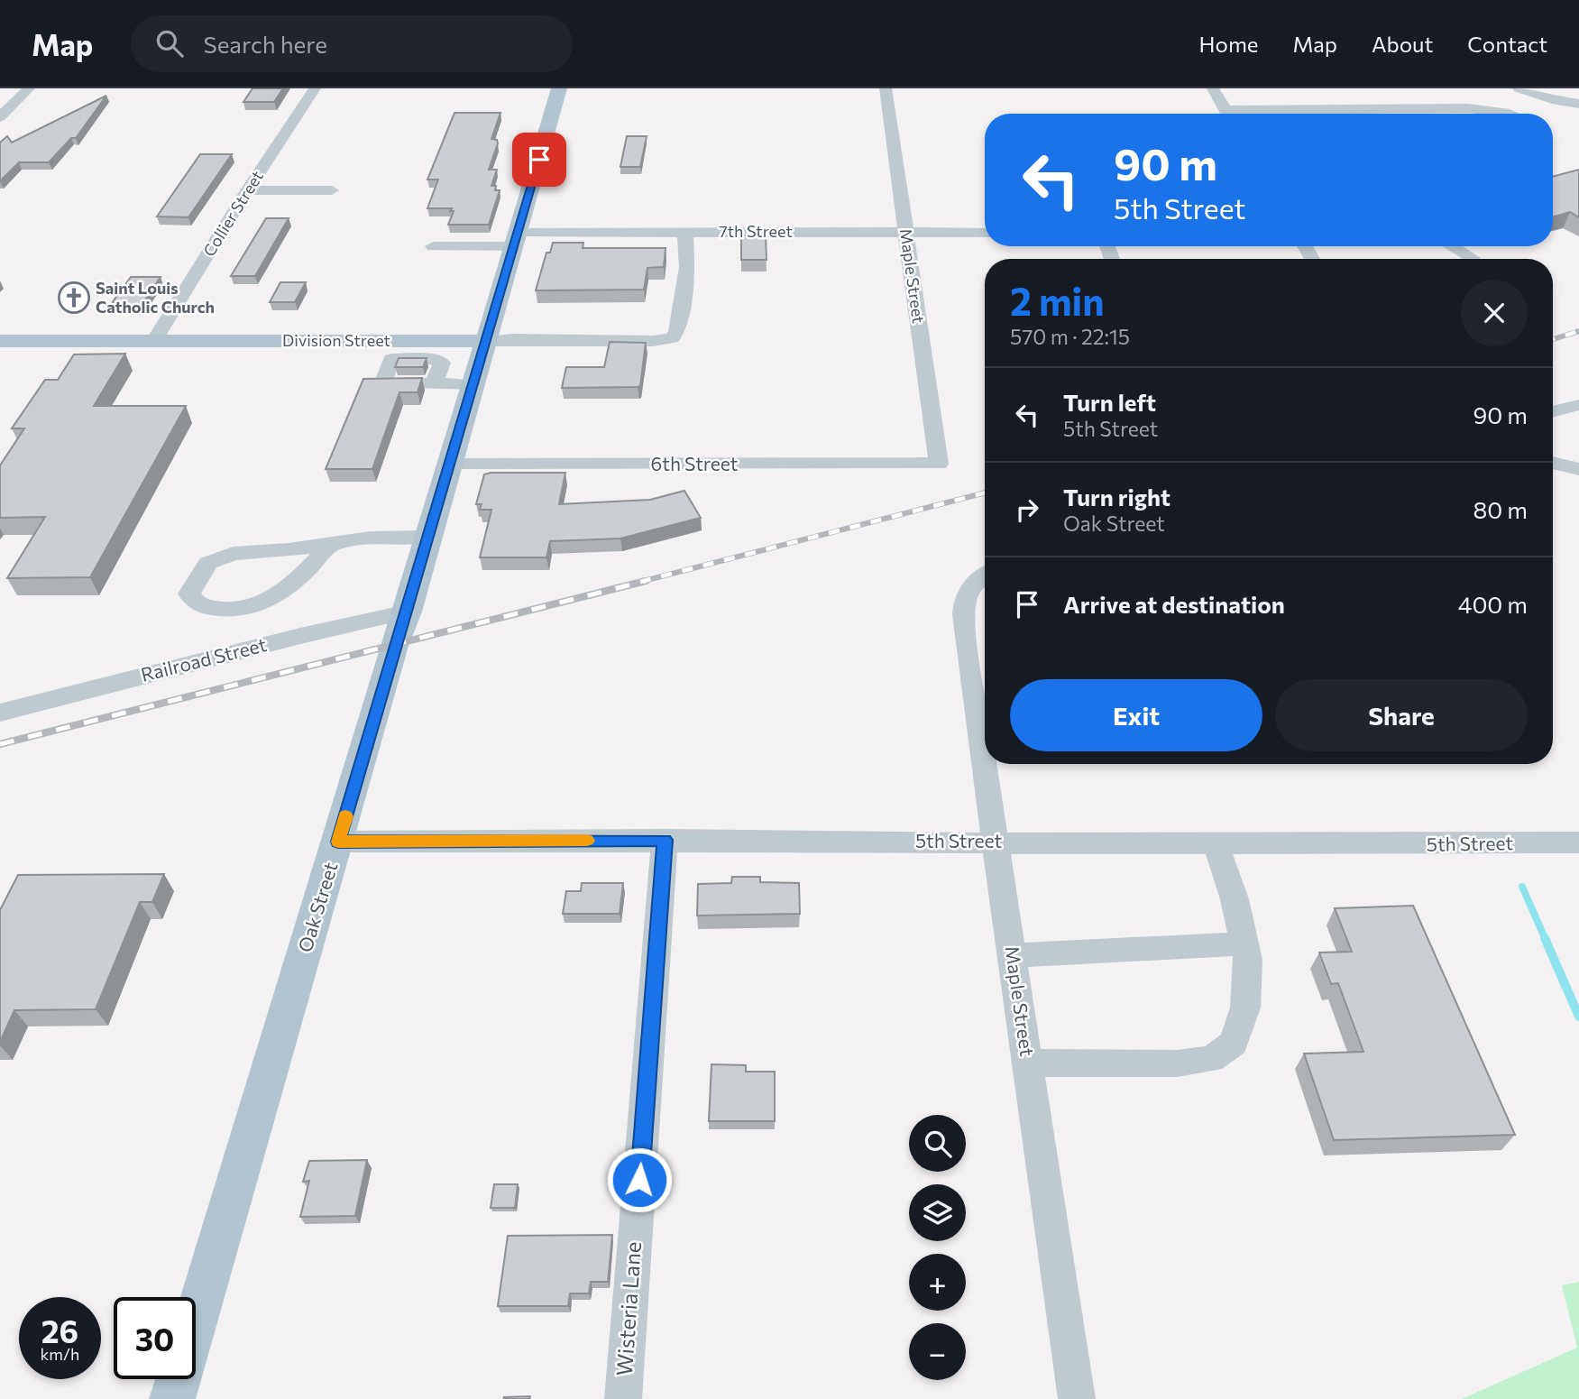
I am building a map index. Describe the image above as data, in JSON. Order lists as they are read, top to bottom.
{
  "streets": {
    "main road": ["Division Street", "Oak Street"],
    "street": [
      "Collier Street",
      "7th Street",
      "Maple Street",
      "6th Street",
      "Railroad Street",
      "5th Street",
      "Wisteria Lane"
    ]
  },
  "crossings": [
    ["Collier Street", "Division Street"],
    ["7th Street", "Maple Street"],
    ["7th Street", "Division Street"],
    ["7th Street", "Oak Street"],
    ["Maple Street", "6th Street"],
    ["Maple Street", "5th Street"],
    ["Division Street", "Oak Street"],
    ["6th Street", "Oak Street"],
    ["Railroad Street", "Oak Street"],
    ["5th Street", "Oak Street"],
    ["5th Street", "Wisteria Lane"]
  ],
  "places": {
    "church": ["Saint Louis Catholic Church"]
  },
  "page": {
    "header": "Map",
    "search": "Search here",
    "nav": [
      "Home",
      "Map",
      "About",
      "Contact"
    ],
    "turn": ["90 m", "5th Street"],
    "heading": ["2 min", "570 m · 22:15"],
    "list": [
      {
        "name": "Turn left",
        "note": "5th Street",
        "value": "90 m"
      },
      {
        "name": "Turn right",
        "note": "Oak Street",
        "value": "80 m"
      },
      {
        "name": "Arrive at destination",
        "value": "400 m"
      }
    ],
    "buttons": ["Exit", "Share"],
    "map_buttons": ["+", "−"],
    "speed": "26 km/h",
    "limit": "30"
  }
}
